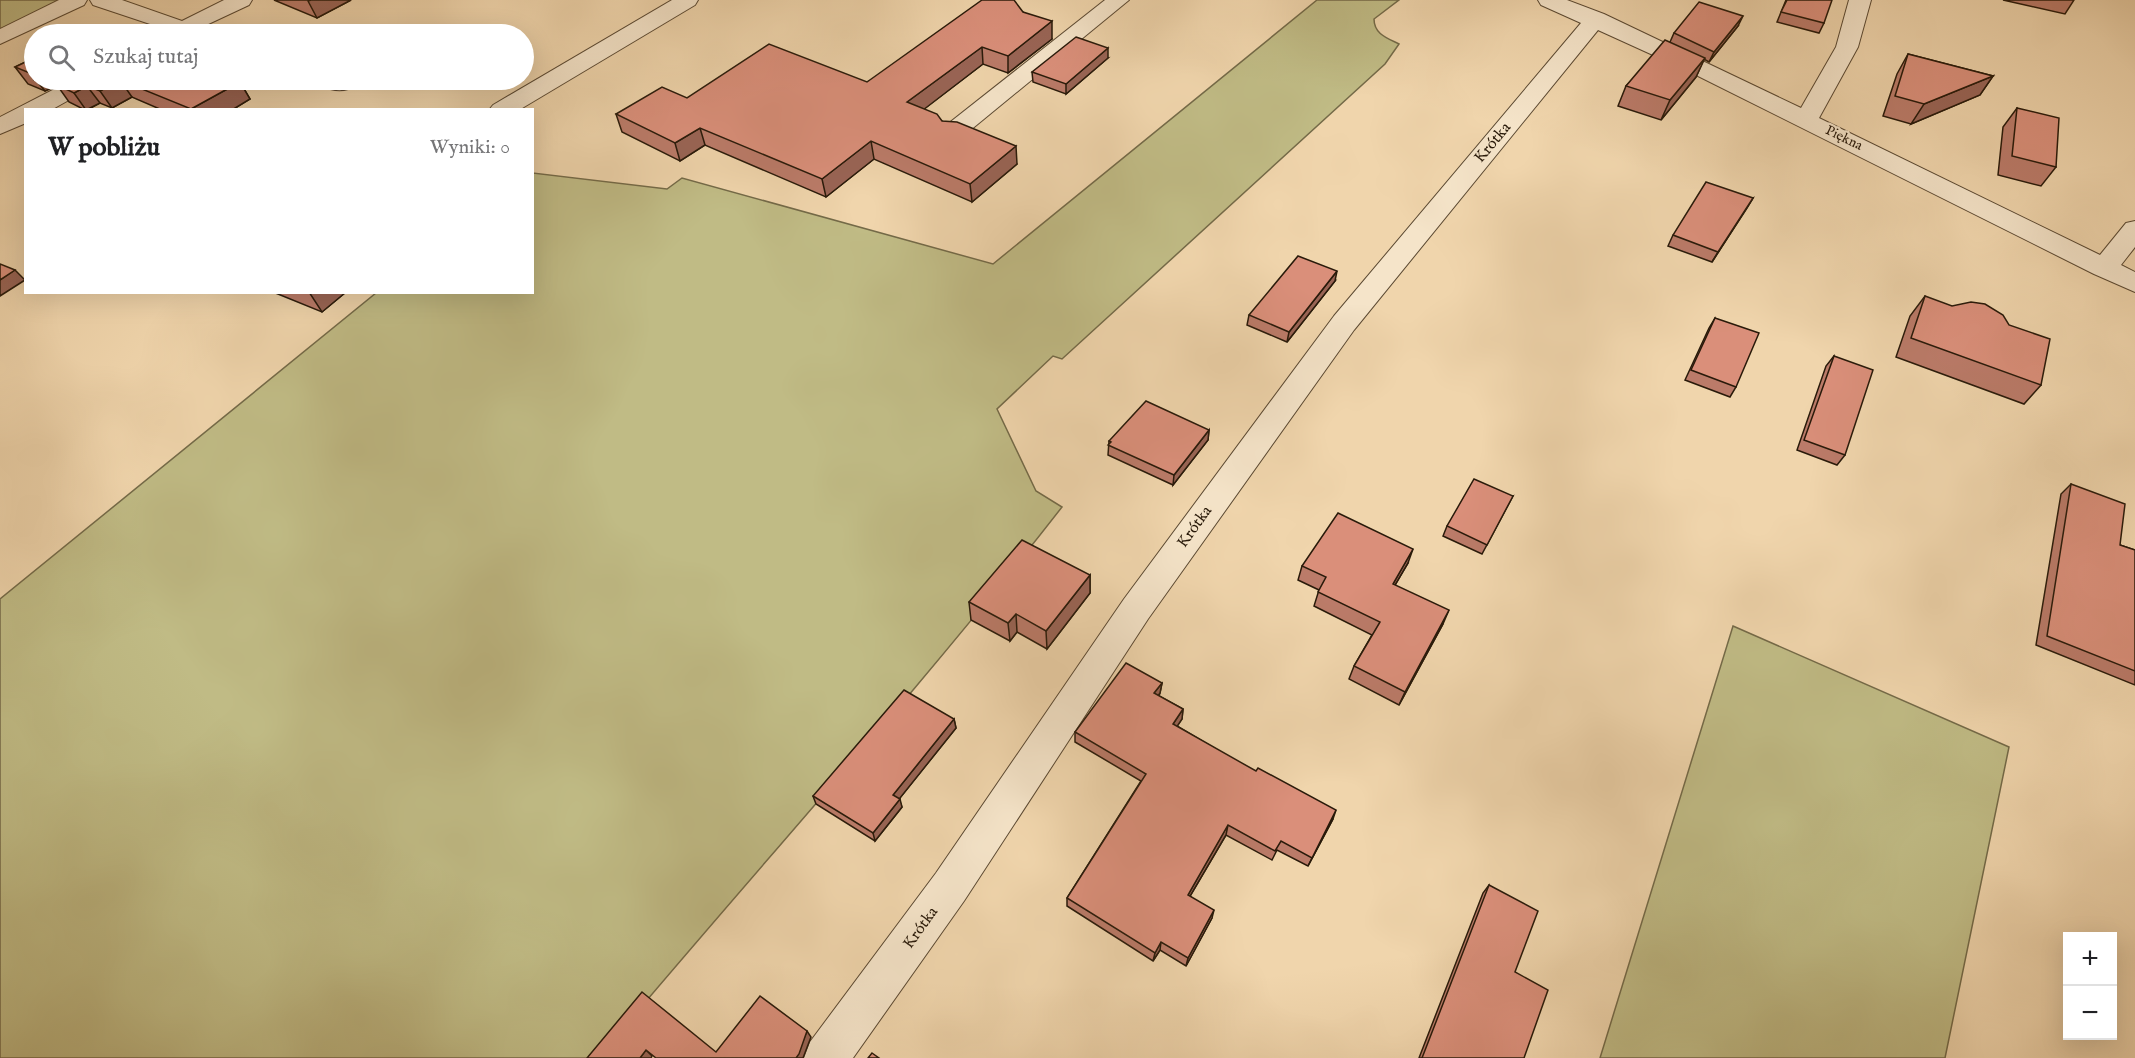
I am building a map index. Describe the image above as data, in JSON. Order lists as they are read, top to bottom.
{
  "streets": {
    "street": ["Piękna", "Krótka"]
  },
  "crossings": [
    ["Piękna", "Krótka"]
  ],
  "page": {
    "search": "Szukaj tutaj",
    "heading": ["W pobliżu", "Wyniki: 0"],
    "map_buttons": ["+", "−"]
  }
}
